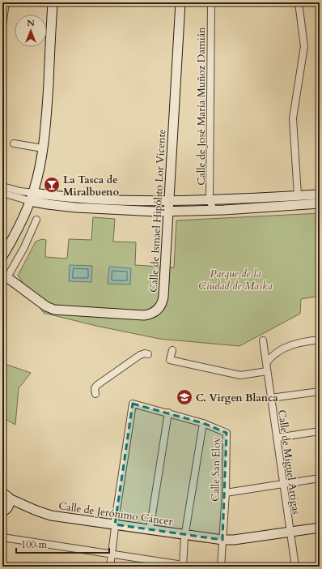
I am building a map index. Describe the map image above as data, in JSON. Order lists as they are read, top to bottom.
{
  "streets": {
    "street": [
      "Calle de José María Muñoz Damián",
      "Calle de Ismael Hipólito Lor Vicente",
      "Calle de Miguel Artigas",
      "Calle San Eloy",
      "Calle de Jerónimo Cáncer"
    ]
  },
  "crossings": [
    ["Calle de Miguel Artigas", "Calle de Jerónimo Cáncer"],
    ["Calle San Eloy", "Calle de Jerónimo Cáncer"]
  ],
  "parks": ["Parque de la Ciudad de Maska"],
  "places": {
    "bar": ["La Tasca de Miralbueno"],
    "school or university": ["C. Virgen Blanca"]
  },
  "scale_bar": "100 m",
  "north": "top"
}
